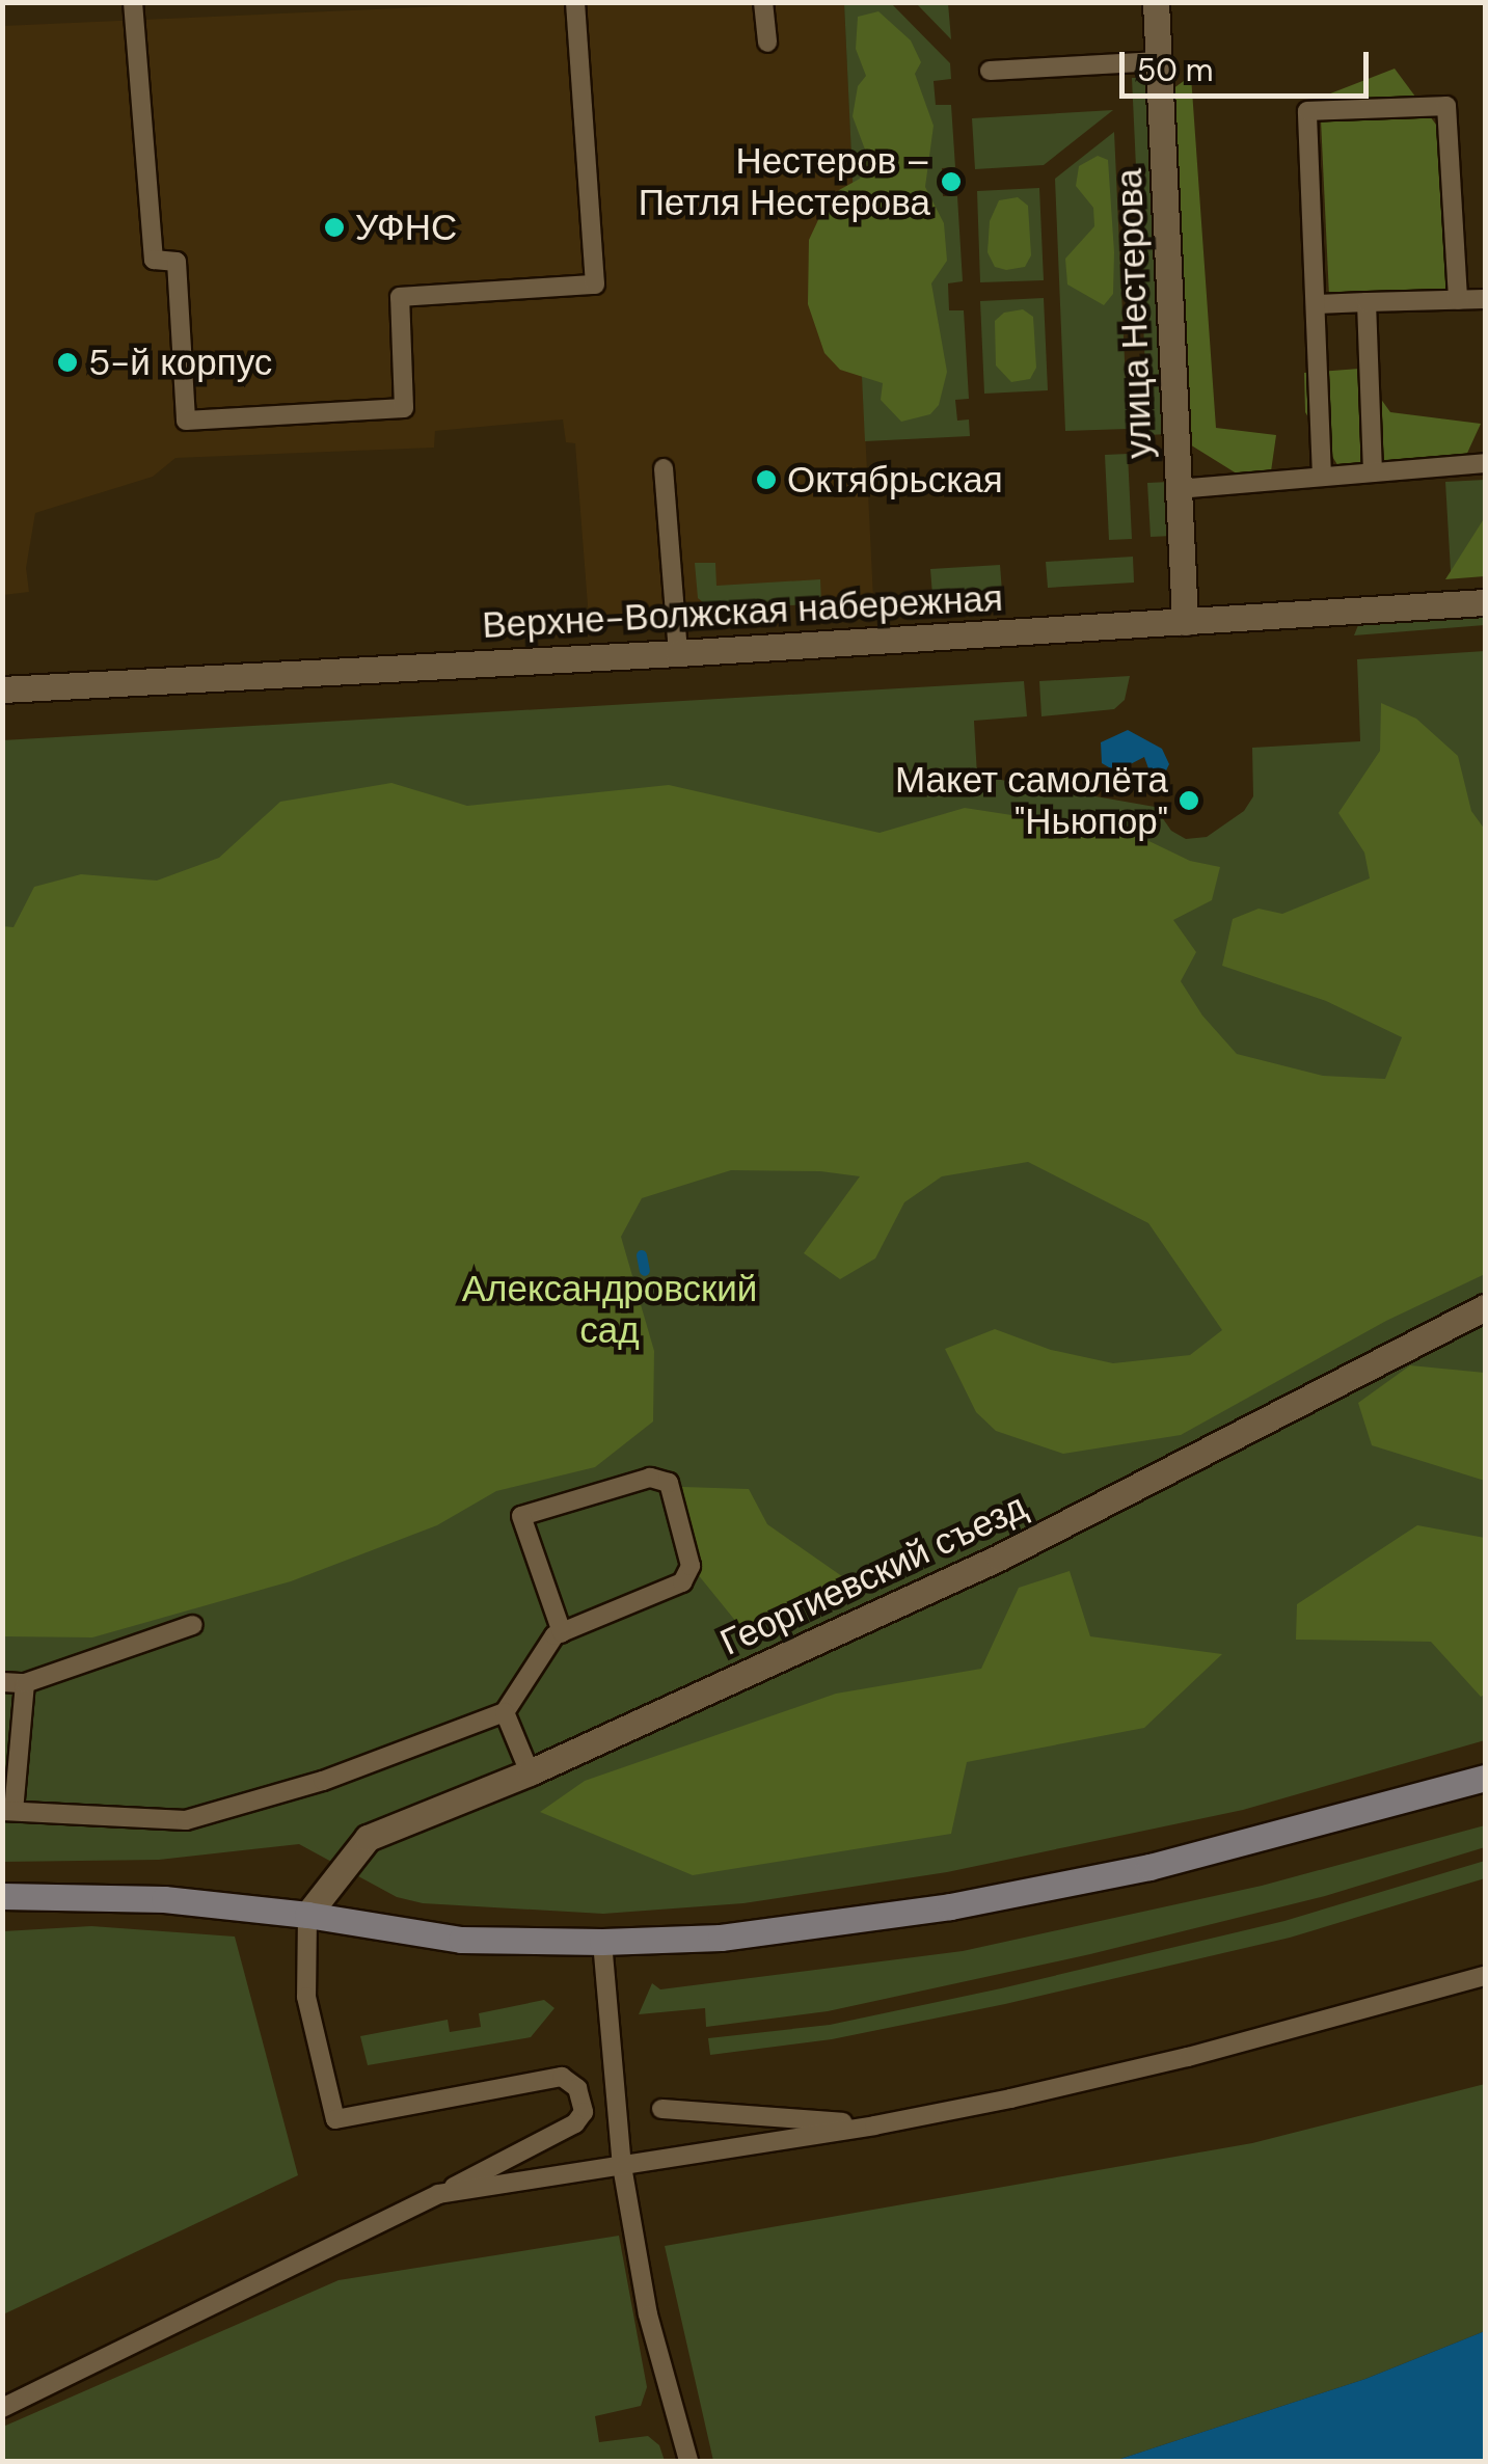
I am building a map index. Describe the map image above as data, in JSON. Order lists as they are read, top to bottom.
{
  "streets": {
    "street": ["улица Нестерова", "Верхне-Волжская набережная", "Георгиевский съезд"]
  },
  "crossings": [
    ["улица Нестерова", "Верхне-Волжская набережная"]
  ],
  "parks": ["Александровский сад"],
  "places": [
    "Нестеров – Петля Нестерова",
    "УФНС",
    "5-й корпус",
    "Октябрьская",
    "Макет самолёта \"Ньюпор\""
  ],
  "scale_bar": "50 m"
}
